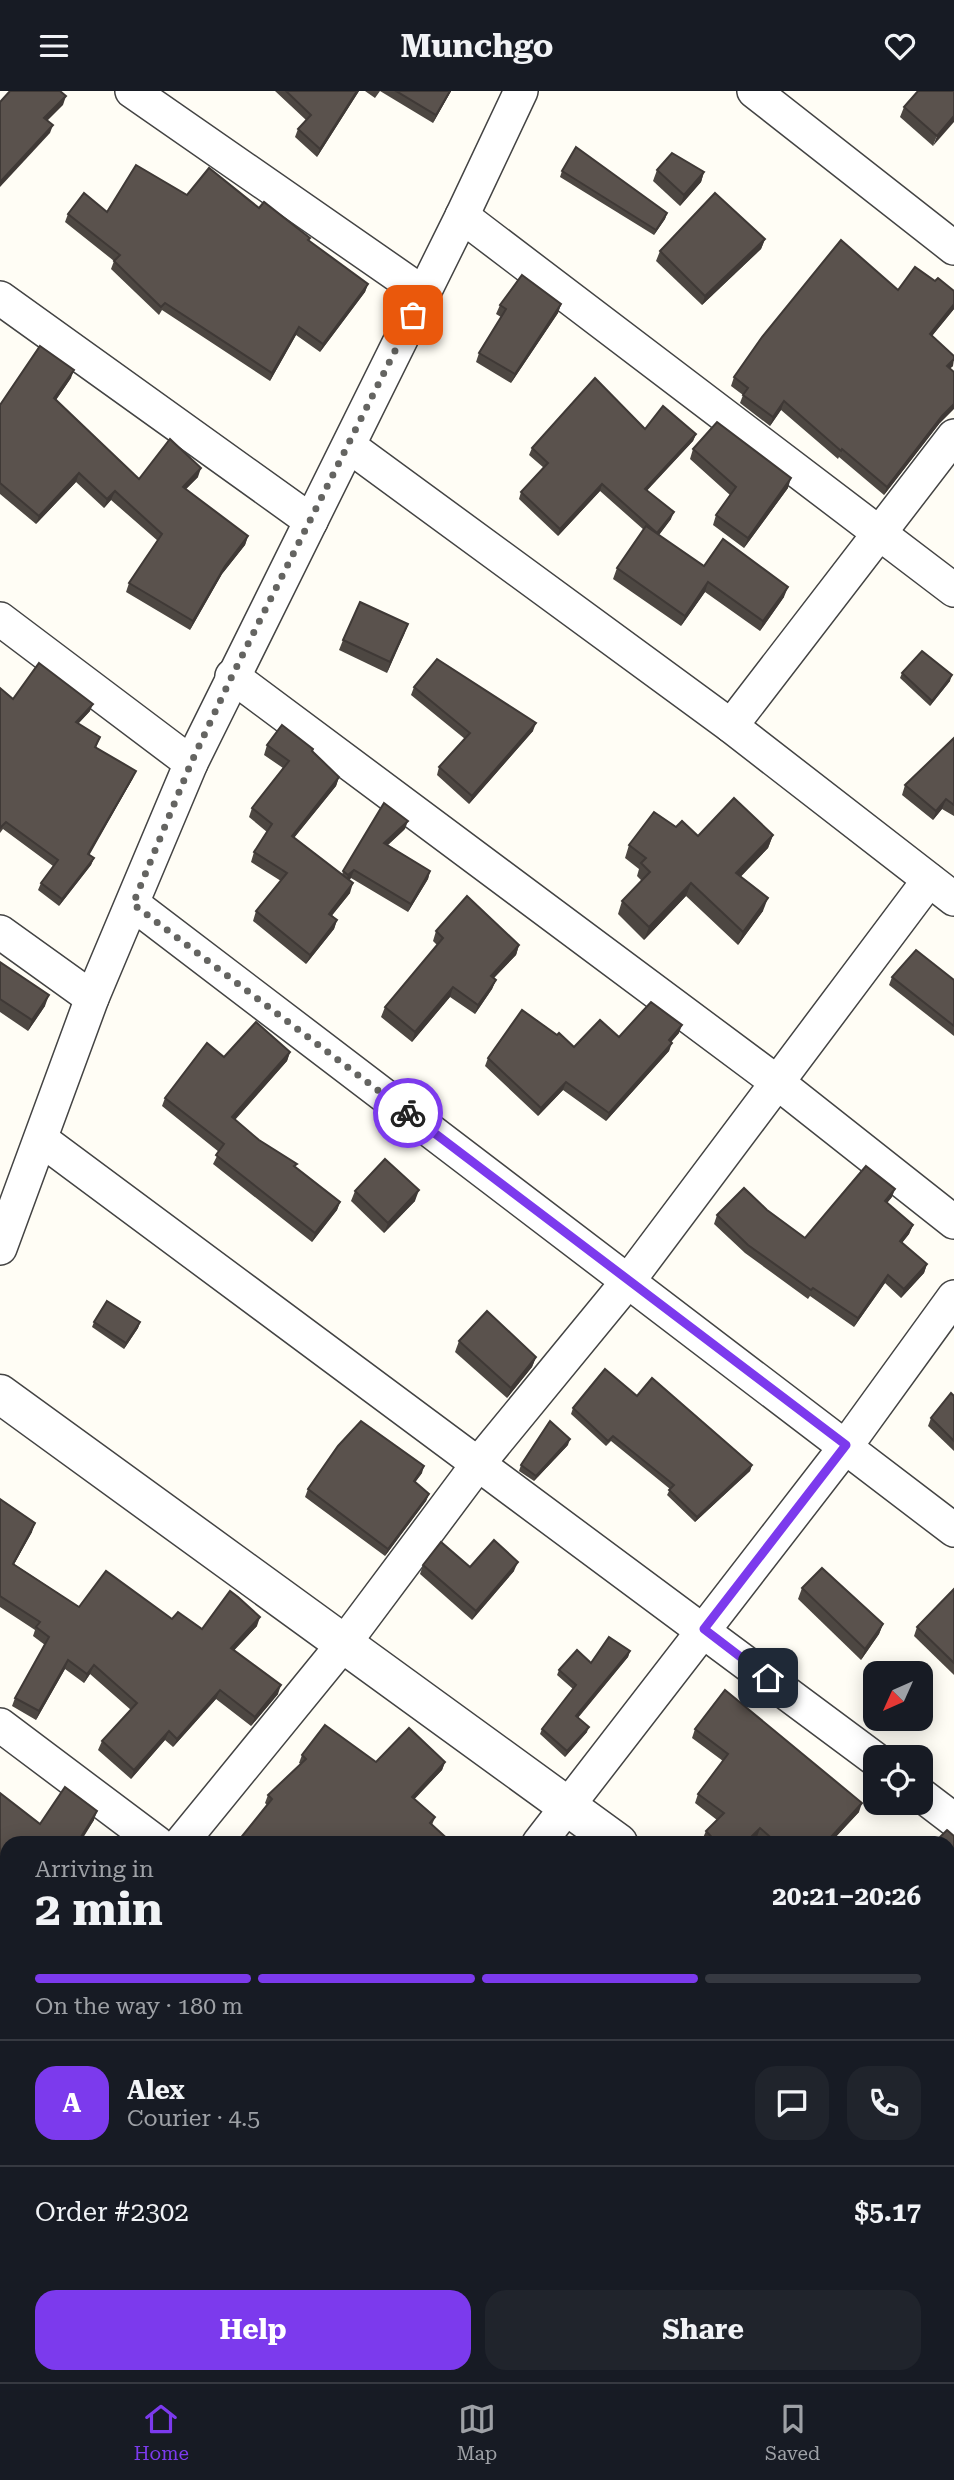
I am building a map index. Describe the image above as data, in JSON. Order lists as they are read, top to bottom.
{
  "north": "bottom left",
  "page": {
    "header": "Munchgo",
    "heading": ["2 min", "Arriving in", "20:21–20:26"],
    "panel": [
      "Alex",
      "Courier · 4.5",
      "Order #2302",
      "$5.17"
    ],
    "bar": "On the way · 180 m",
    "round": "A",
    "buttons": ["Help", "Share"],
    "tabs": ["Home", "Map", "Saved"]
  }
}
